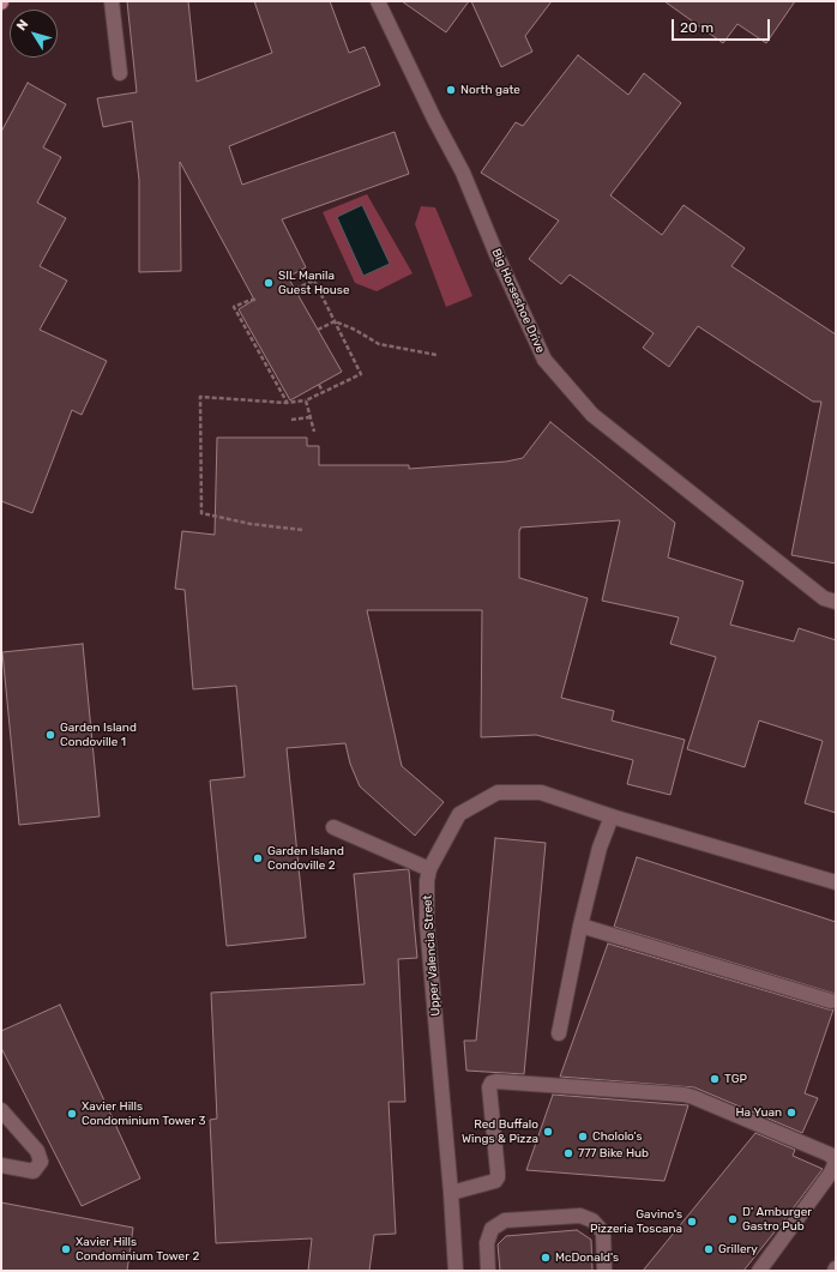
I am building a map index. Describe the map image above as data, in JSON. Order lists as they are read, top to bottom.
{
  "streets": {
    "street": ["Big Horseshoe Drive", "Upper Valencia Street"]
  },
  "places": [
    "North gate",
    "SIL Manila Guest House",
    "Garden Island Condoville 1",
    "Garden Island Condoville 2",
    "TGP",
    "Ha Yuan",
    "Xavier Hills Condominium Tower 3",
    "Red Buffalo Wings & Pizza",
    "Chololo's",
    "777 Bike Hub",
    "D' Amburger Gastro Pub",
    "Gavino's Pizzeria Toscana",
    "Xavier Hills Condominium Tower 2",
    "Grillery",
    "McDonald's"
  ],
  "scale_bar": "20 m",
  "north": "top left"
}
